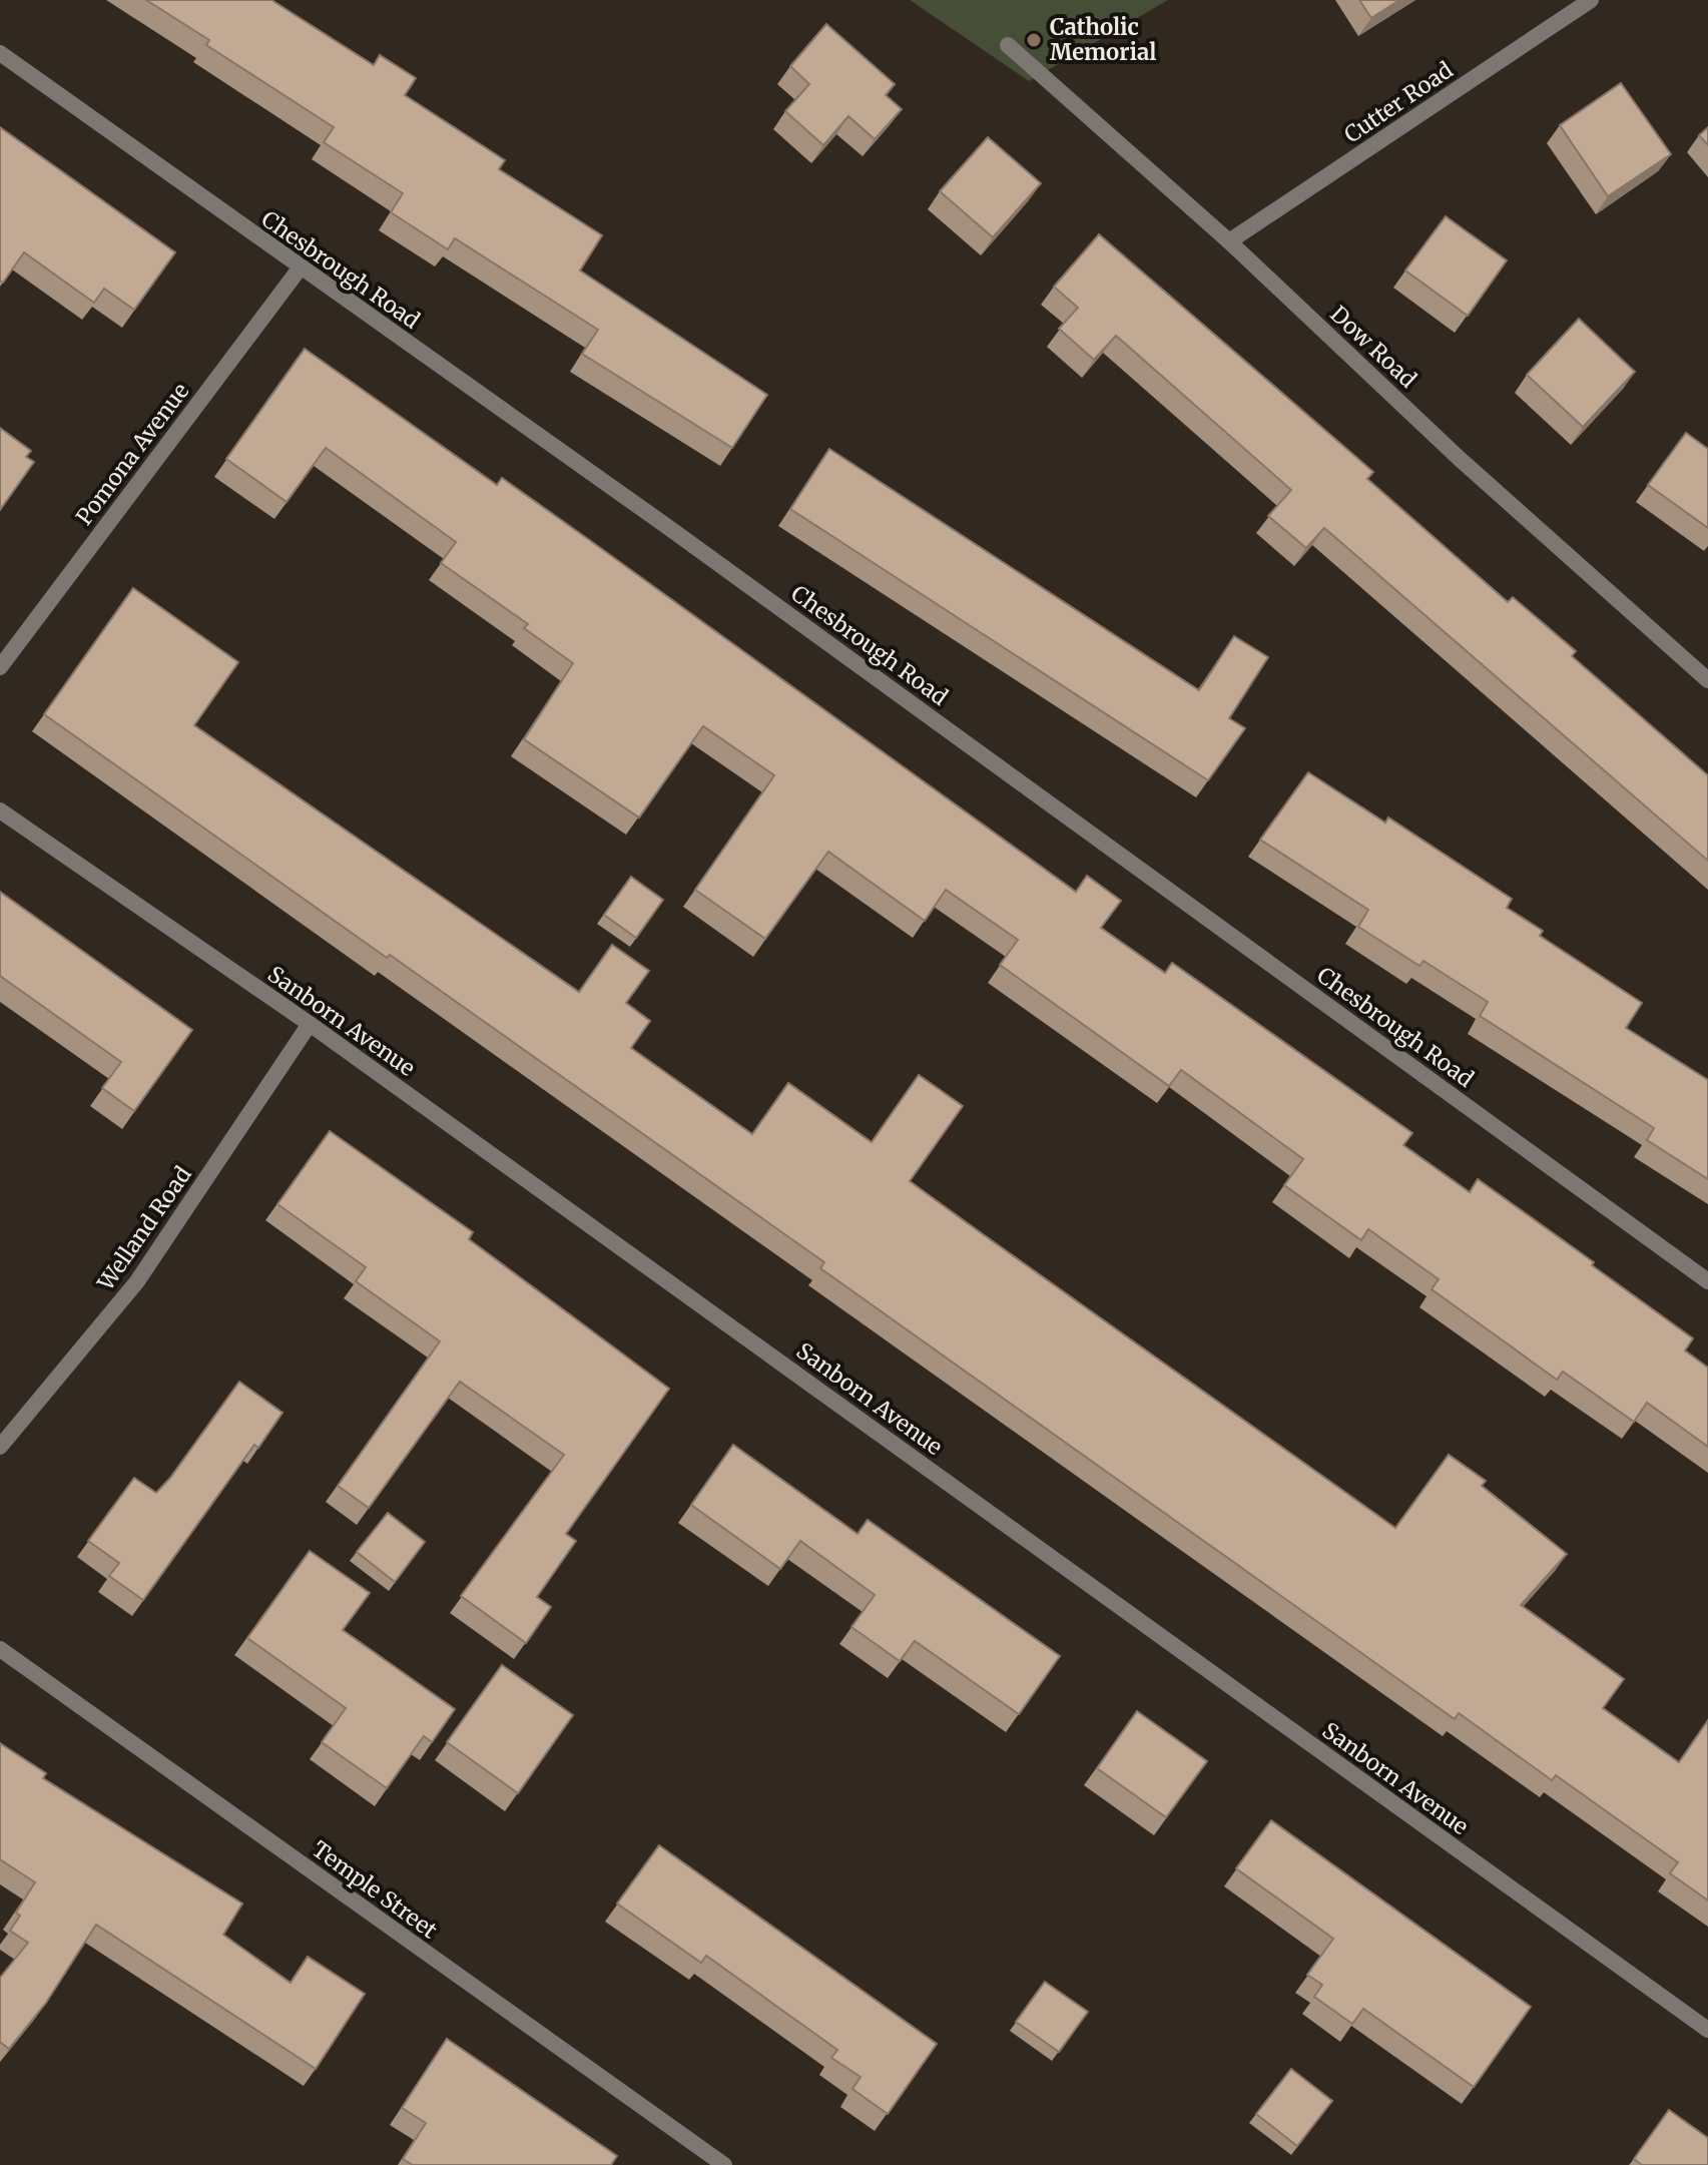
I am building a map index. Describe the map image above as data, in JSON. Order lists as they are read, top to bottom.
{
  "streets": {
    "street": [
      "Cutter Road",
      "Chesbrough Road",
      "Dow Road",
      "Pomona Avenue",
      "Sanborn Avenue",
      "Welland Road",
      "Temple Street"
    ]
  },
  "crossings": [
    ["Cutter Road", "Dow Road"],
    ["Chesbrough Road", "Pomona Avenue"],
    ["Sanborn Avenue", "Welland Road"]
  ],
  "places": ["Catholic Memorial"]
}
